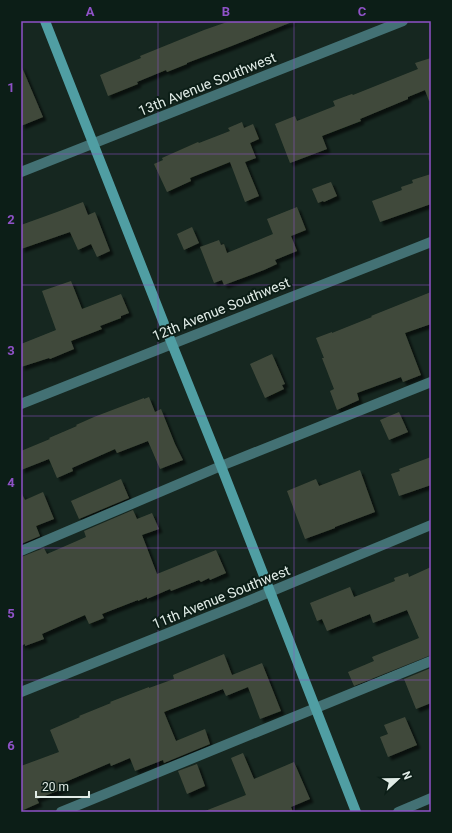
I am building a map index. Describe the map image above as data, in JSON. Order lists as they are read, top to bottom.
{
  "streets": {
    "street": ["13th Avenue Southwest", "12th Avenue Southwest", "11th Avenue Southwest"]
  },
  "scale_bar": "20 m",
  "north": "right",
  "grid": {
    "columns": ["A", "B", "C"],
    "rows": [
      "1",
      "2",
      "3",
      "4",
      "5",
      "6"
    ]
  }
}
